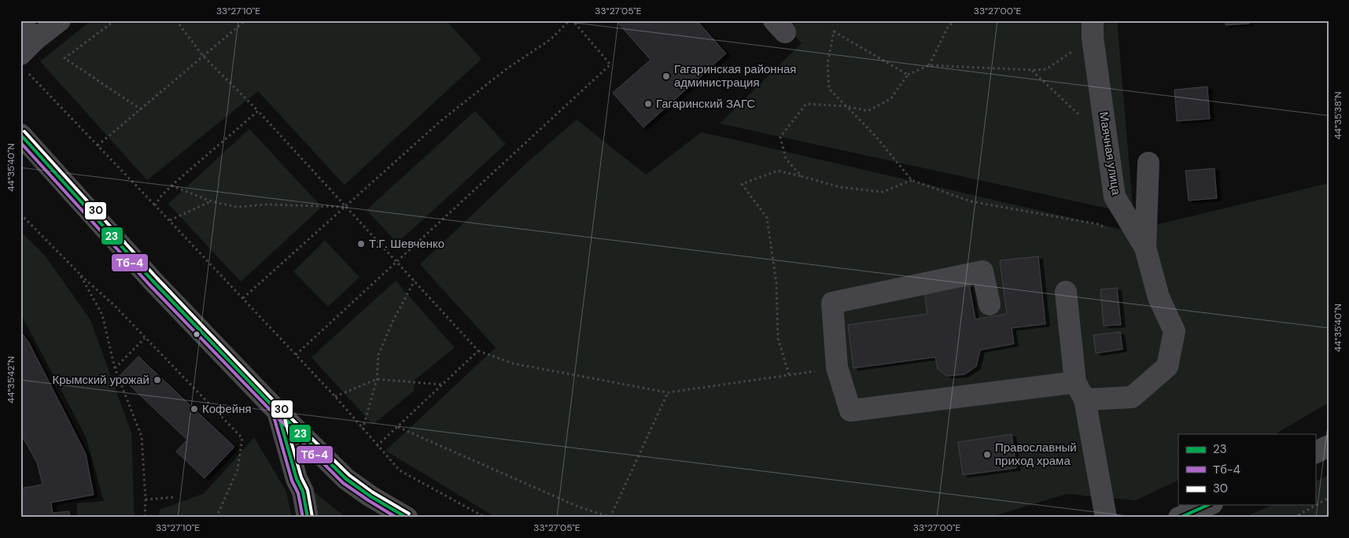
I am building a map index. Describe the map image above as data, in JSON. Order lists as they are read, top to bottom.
{
  "streets": {
    "street": ["Маячная улица"]
  },
  "places": [
    "Гагаринская районная администрация",
    "Гагаринский ЗАГС",
    "Т.Г. Шевченко",
    "Крымский урожай",
    "Кофейня",
    "Православный приход храма"
  ],
  "lines": ["transit line 30", "transit line 23", "transit line Тб-4"],
  "legend": ["23", "Тб-4", "30"],
  "coordinates": [
    "33°27'10\"E",
    "33°27'05\"E",
    "33°27'00\"E",
    "44°35'38\"N",
    "44°35'40\"N",
    "44°35'42\"N"
  ]
}
